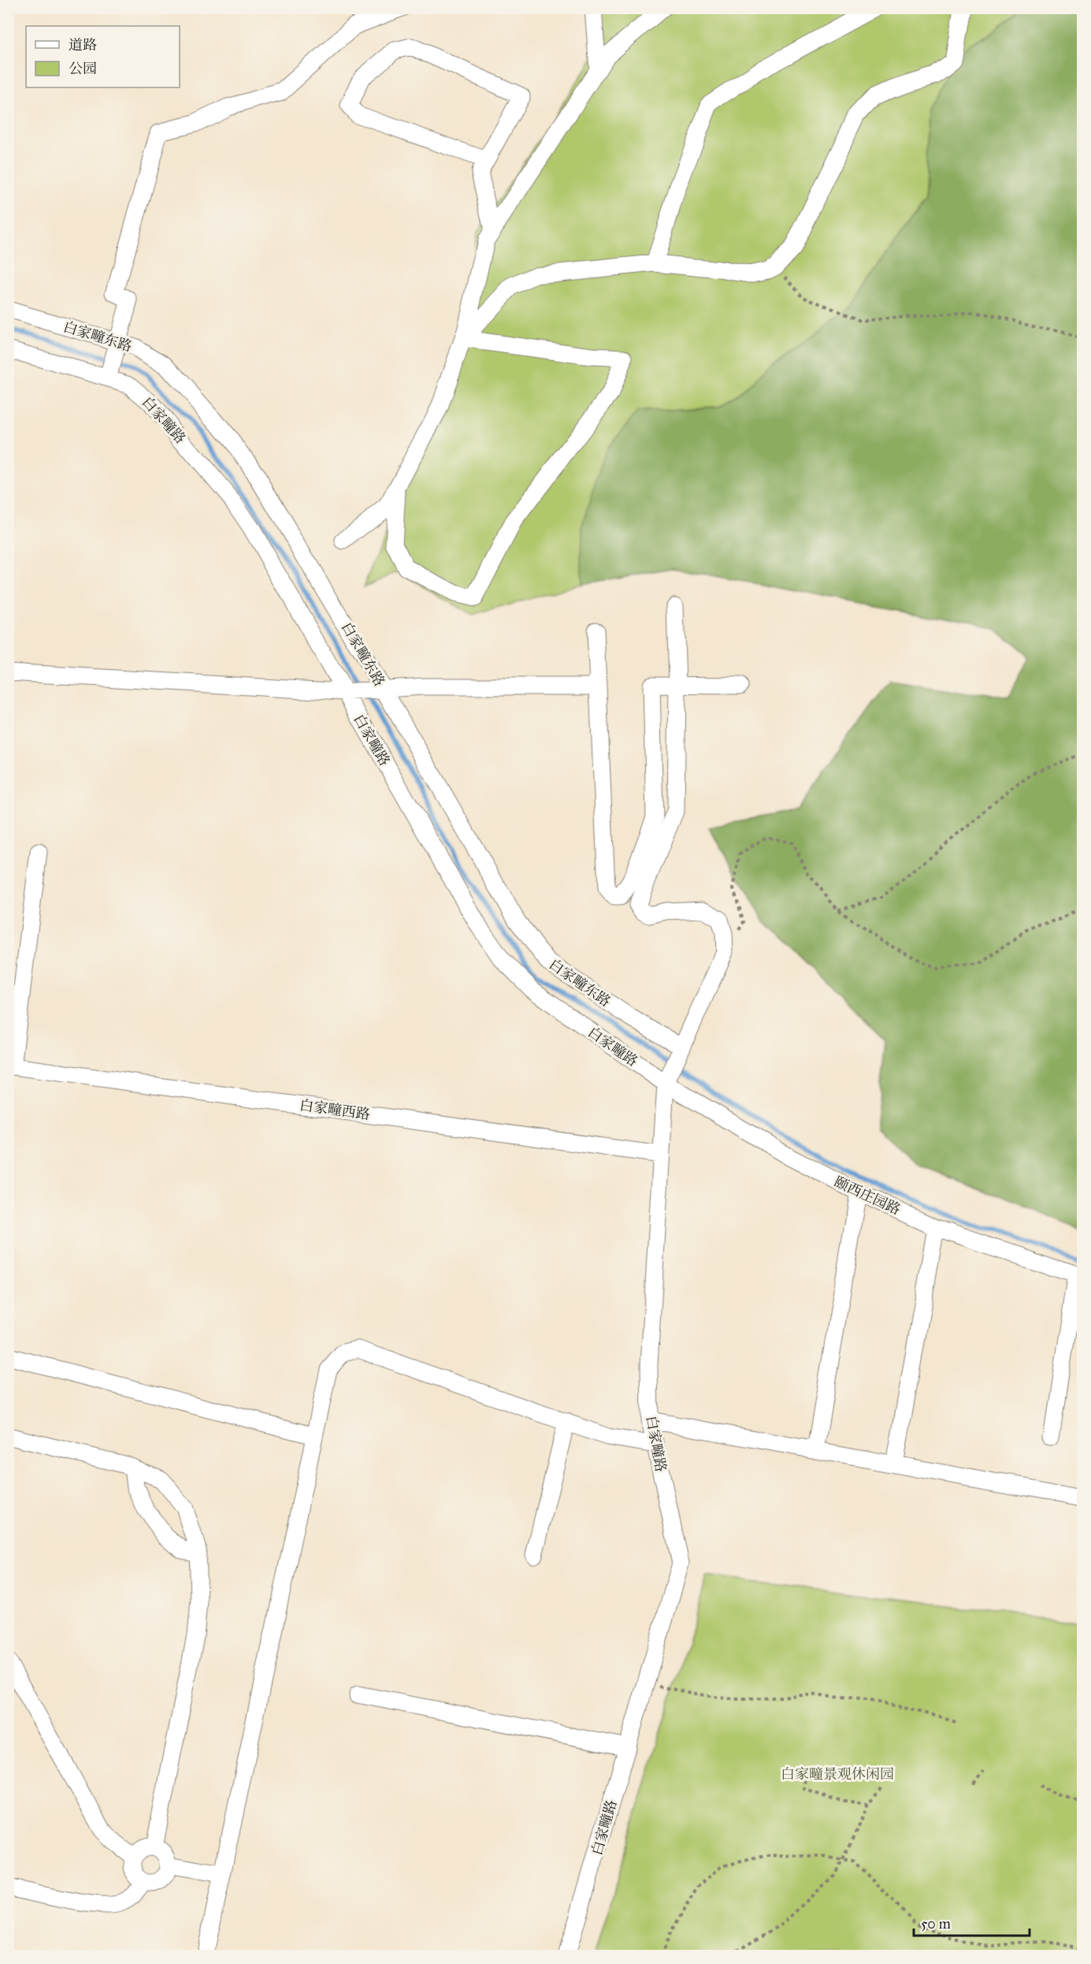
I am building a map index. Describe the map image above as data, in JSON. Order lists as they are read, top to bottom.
{
  "streets": {
    "street": [
      "白家疃东路",
      "白家疃路",
      "白家疃西路",
      "颐西庄园路"
    ]
  },
  "crossings": [
    ["白家疃东路", "白家疃路"],
    ["白家疃东路", "颐西庄园路"],
    ["白家疃路", "白家疃西路"],
    ["白家疃路", "颐西庄园路"]
  ],
  "parks": ["白家疃景观休闲园"],
  "legend": ["道路", "公园"],
  "scale_bar": "50 m"
}
